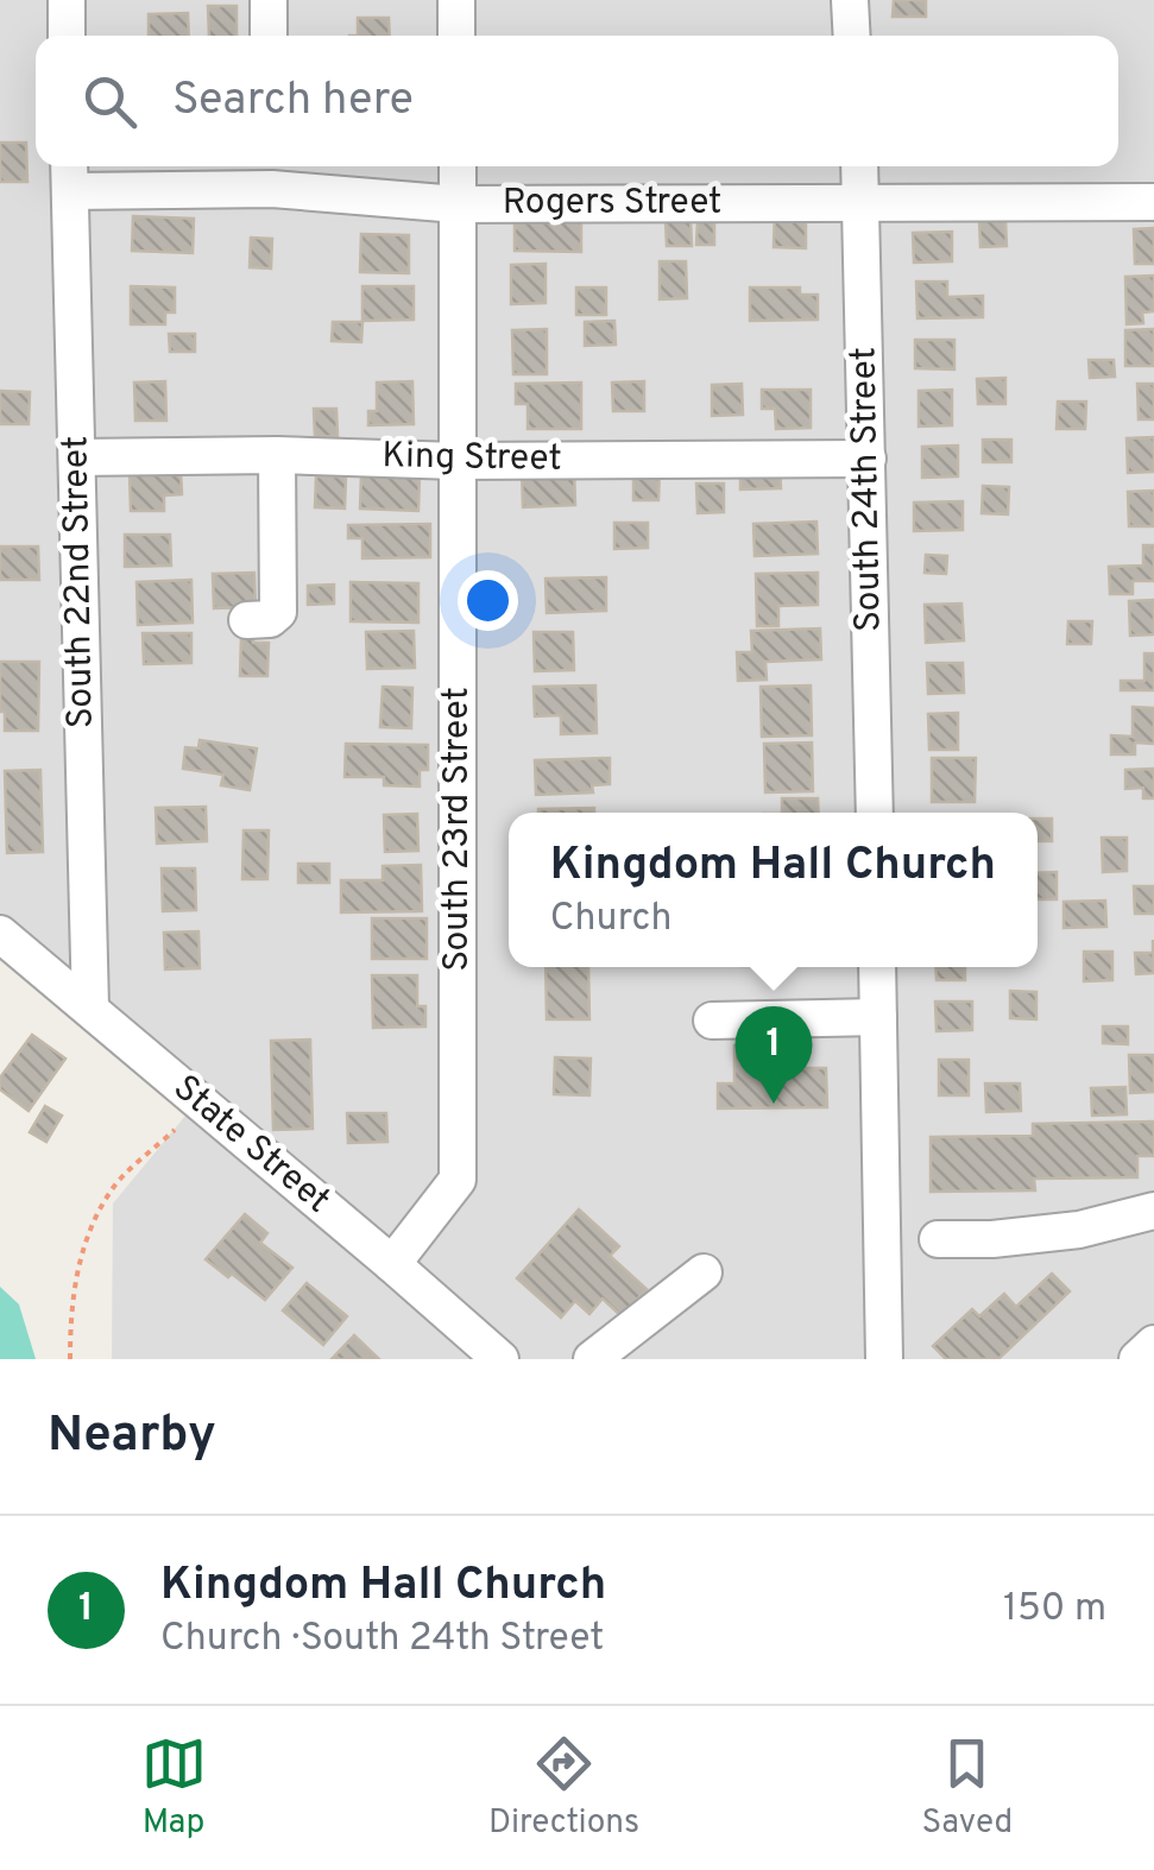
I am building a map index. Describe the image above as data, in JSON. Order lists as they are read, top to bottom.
{
  "streets": {
    "street": [
      "Rogers Street",
      "King Street",
      "South 24th Street",
      "South 22nd Street",
      "South 23rd Street",
      "State Street"
    ]
  },
  "crossings": [
    ["Rogers Street", "South 24th Street"],
    ["Rogers Street", "South 22nd Street"],
    ["Rogers Street", "South 23rd Street"],
    ["King Street", "South 24th Street"],
    ["King Street", "South 22nd Street"],
    ["King Street", "South 23rd Street"],
    ["South 22nd Street", "State Street"],
    ["South 23rd Street", "State Street"]
  ],
  "page": {
    "search": "Search here",
    "popup": ["Kingdom Hall Church", "Church"],
    "pins": "1",
    "heading": "Nearby",
    "list": [
      {
        "mark": "1",
        "name": "Kingdom Hall Church",
        "note": "Church · South 24th Street",
        "value": "150 m"
      }
    ],
    "nav": ["Map", "Directions", "Saved"]
  }
}
